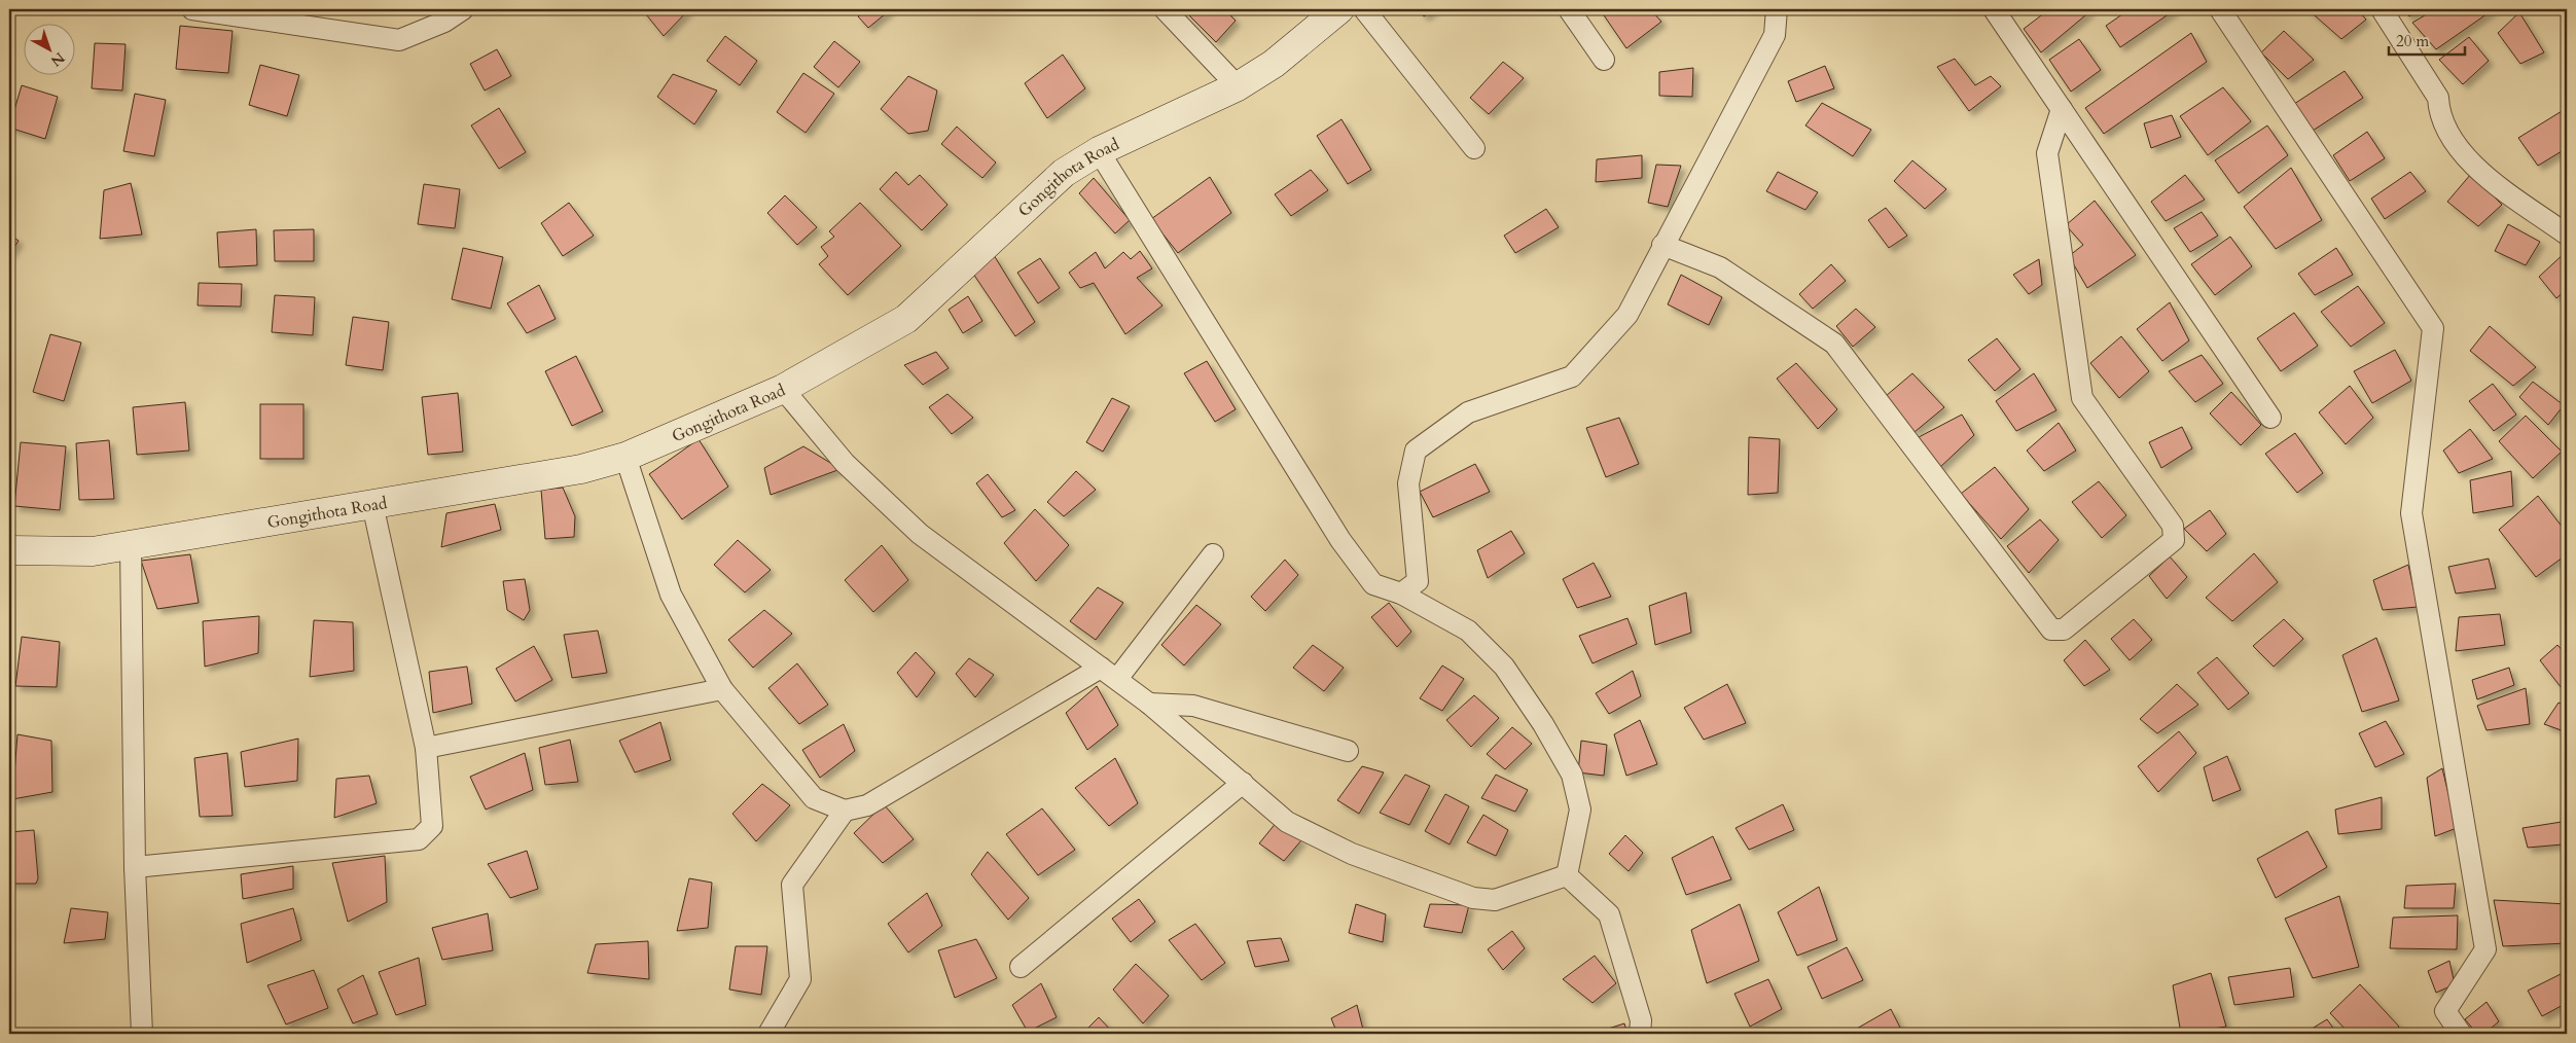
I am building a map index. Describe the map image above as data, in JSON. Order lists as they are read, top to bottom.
{
  "streets": {
    "street": ["Gongithota Road"]
  },
  "scale_bar": "20 m",
  "north": "bottom right"
}
